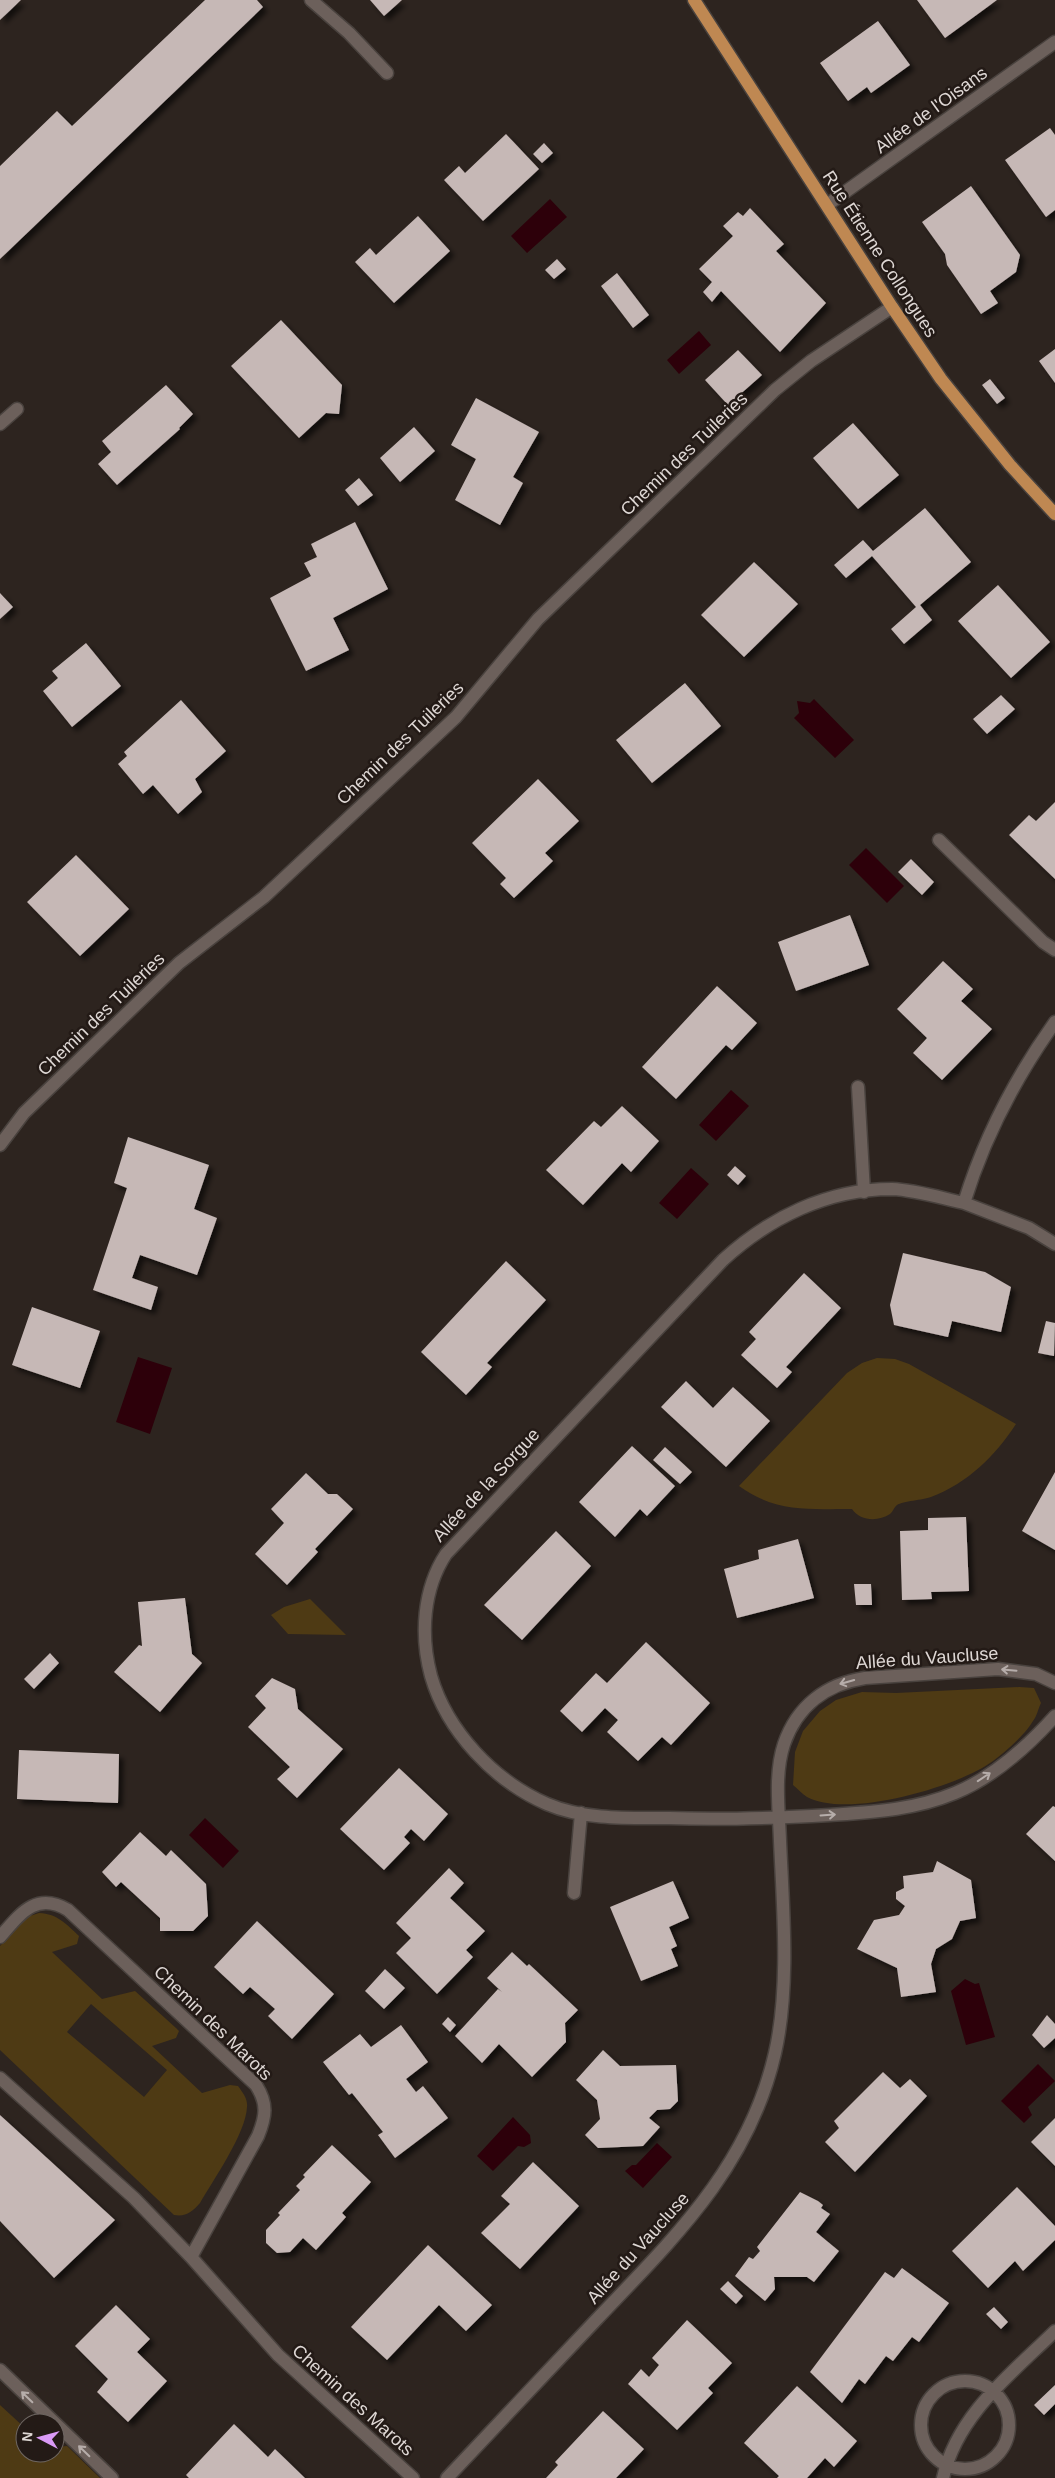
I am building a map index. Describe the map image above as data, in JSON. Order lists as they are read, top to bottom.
{
  "streets": {
    "main road": ["Rue Étienne Collongues"],
    "street": [
      "Allée de l'Oisans",
      "Chemin des Tuileries",
      "Allée de la Sorgue",
      "Allée du Vaucluse",
      "Chemin des Marots"
    ]
  },
  "crossings": [
    ["Allée de l'Oisans", "Rue Étienne Collongues"],
    ["Rue Étienne Collongues", "Chemin des Tuileries"],
    ["Allée de la Sorgue", "Allée du Vaucluse"]
  ],
  "north": "left"
}
